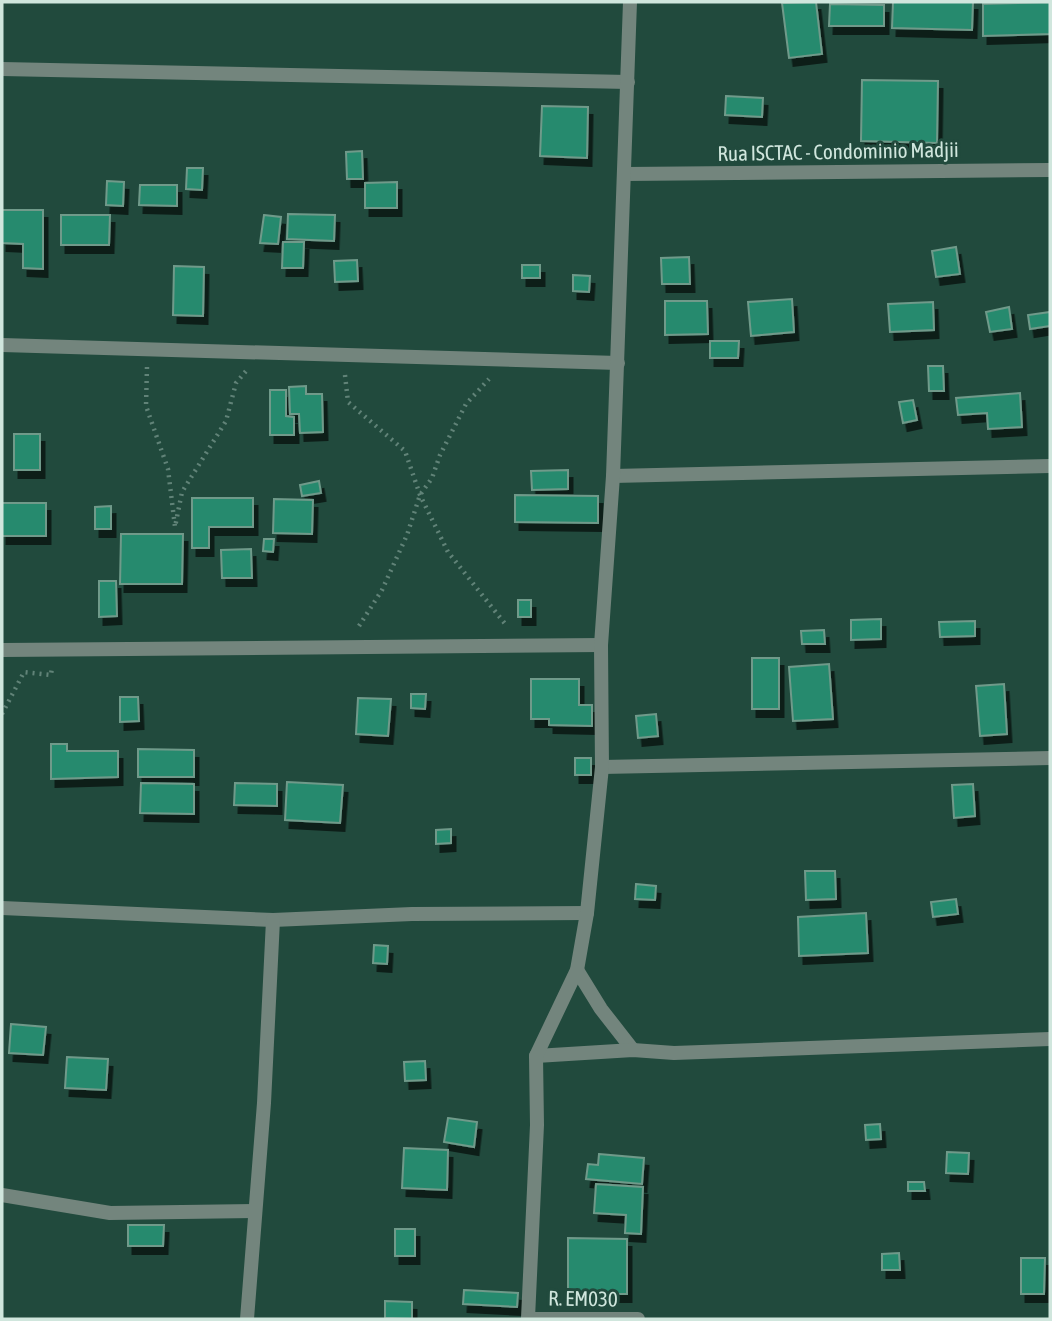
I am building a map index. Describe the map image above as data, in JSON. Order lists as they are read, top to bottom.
{
  "streets": {
    "street": ["Rua ISCTAC - Condominio Madjii", "R. EM030"]
  }
}
